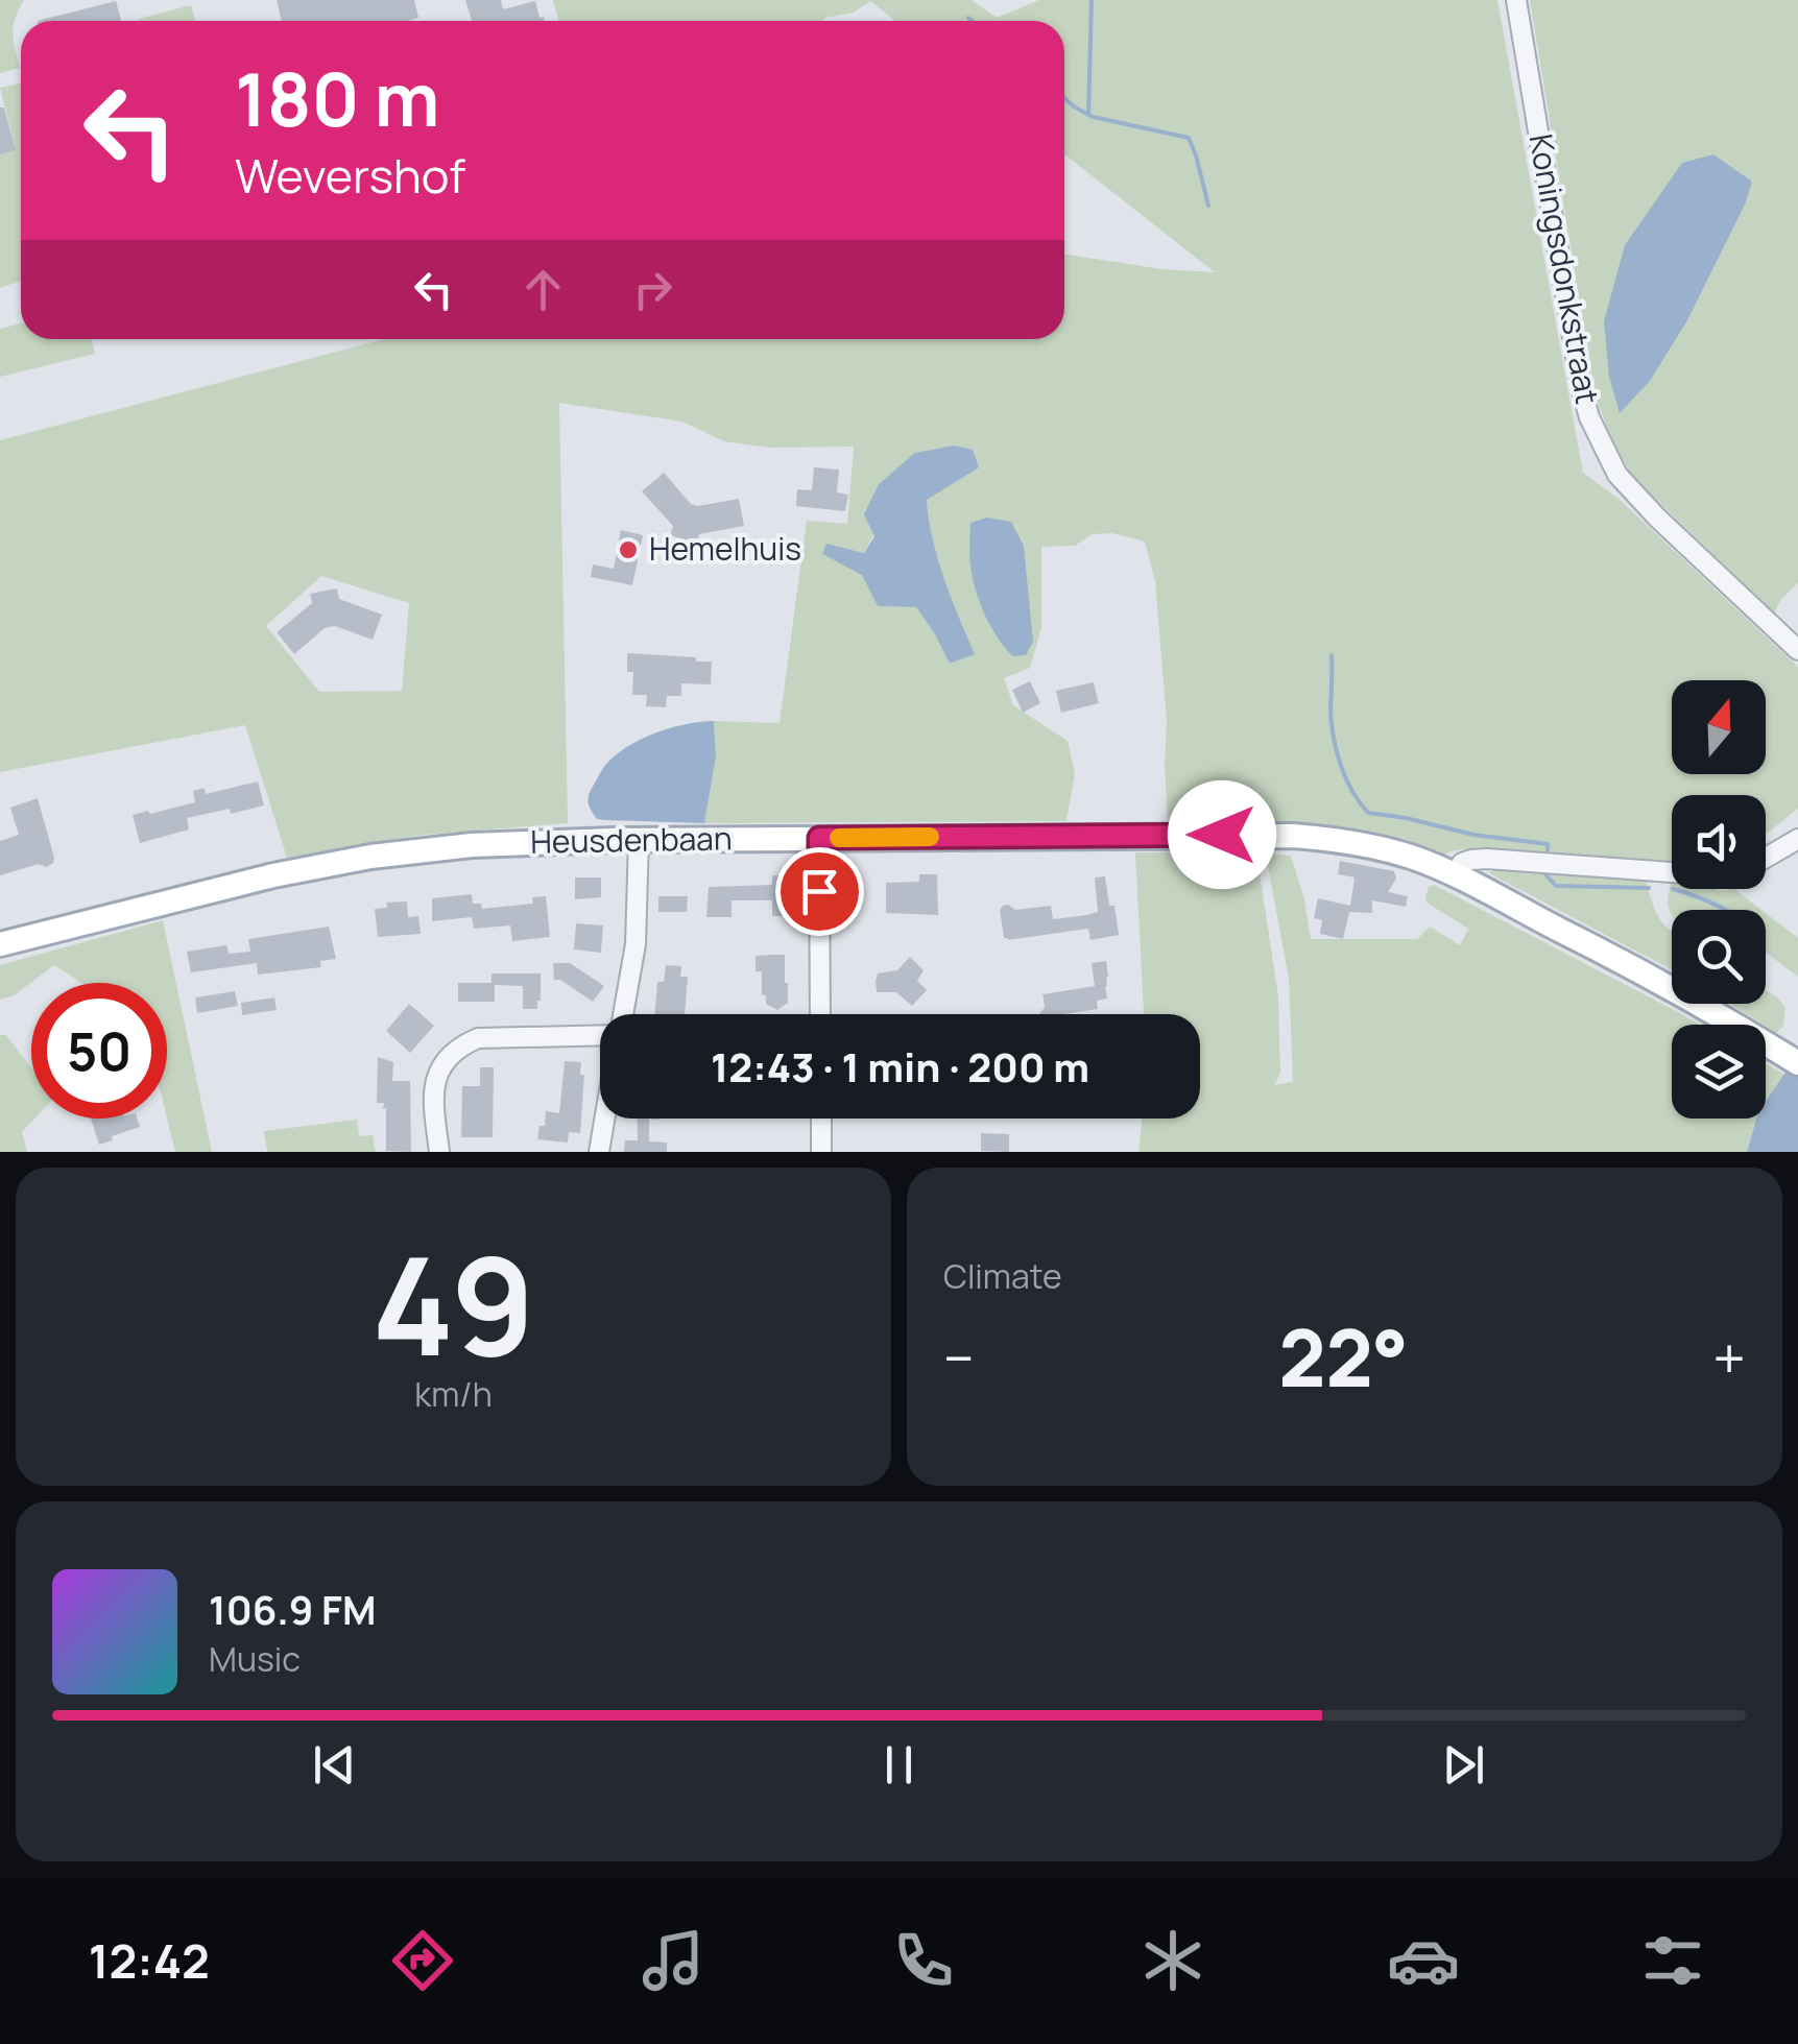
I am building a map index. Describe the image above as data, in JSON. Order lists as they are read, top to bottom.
{
  "streets": {
    "main road": ["Heusdenbaan"],
    "street": ["Koningsdonkstraat"]
  },
  "places": ["Hemelhuis"],
  "north": "top",
  "page": {
    "turn": ["180 m", "Wevershof"],
    "limit": "50",
    "trip": "12:43 · 1 min · 200 m",
    "tile": [
      ["49", "km/h"],
      "Climate"
    ],
    "heat": ["−", "22°", "+"],
    "song": ["106.9 FM", "Music"],
    "tabs": "12:42"
  }
}
